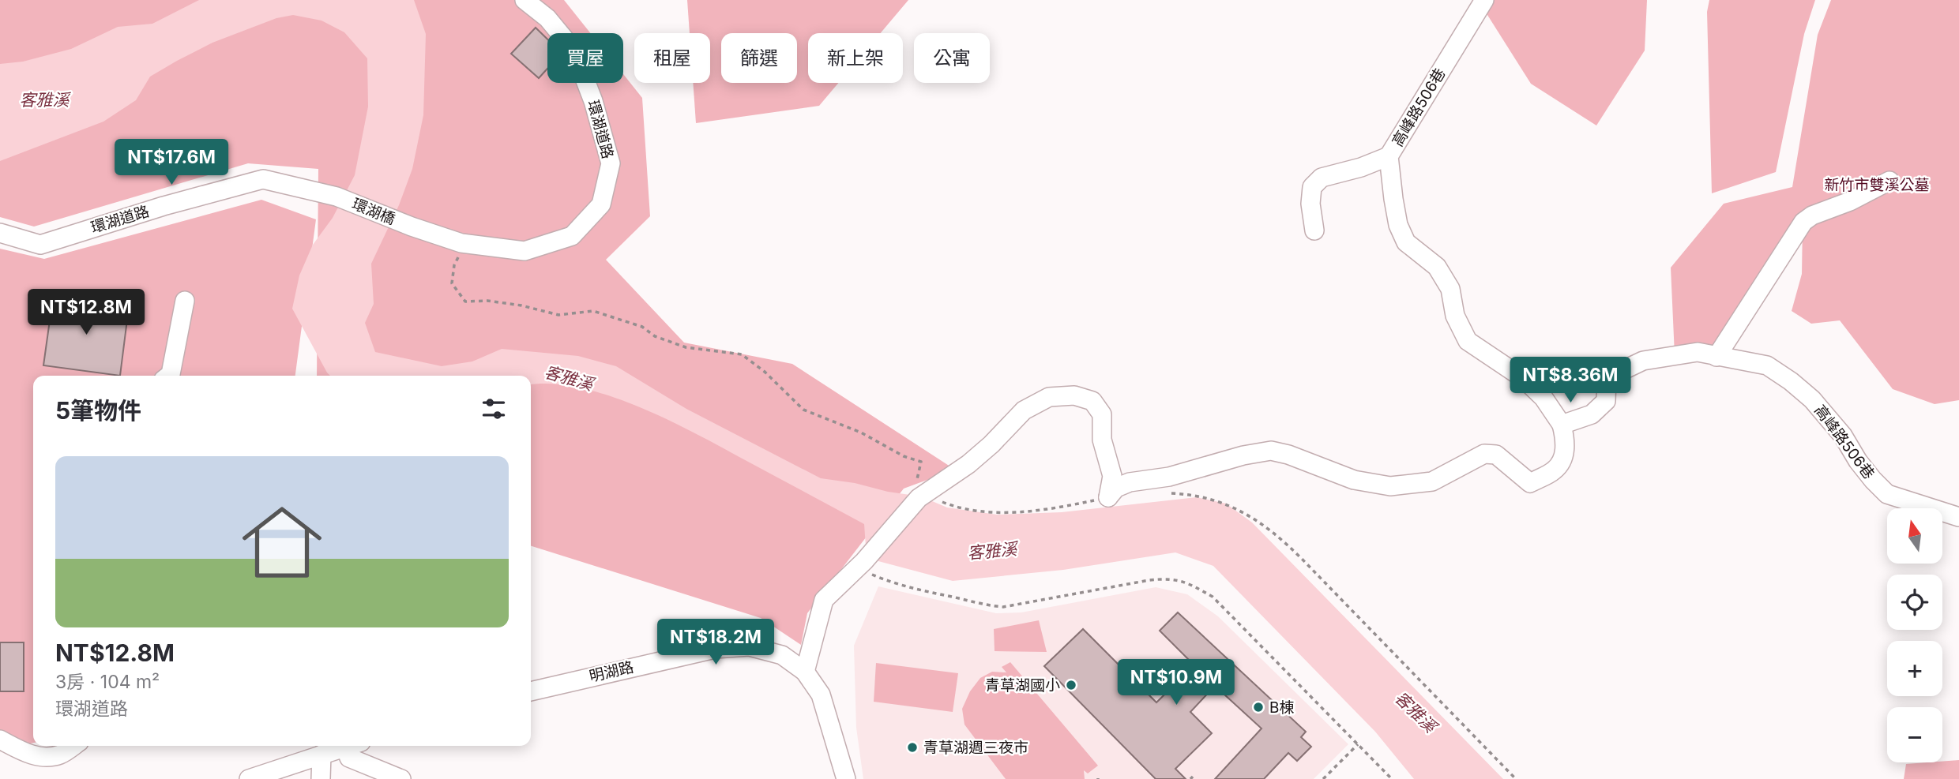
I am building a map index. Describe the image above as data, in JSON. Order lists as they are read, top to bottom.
{
  "streets": {
    "street": [
      "高峰路506巷",
      "環湖道路",
      "環湖橋",
      "明湖路"
    ]
  },
  "crossings": [
    ["環湖道路", "環湖橋"]
  ],
  "water": ["客雅溪"],
  "parks": ["新竹市雙溪公墓"],
  "places": ["青草湖國小", "B棟", "青草湖週三夜市"],
  "north": "top",
  "page": {
    "chip": [
      "買屋",
      "租屋",
      "篩選",
      "新上架",
      "公寓"
    ],
    "price": [
      "NT$17.6M",
      "NT$12.8M",
      "NT$8.36M",
      "NT$18.2M",
      "NT$10.9M"
    ],
    "heading": "5筆物件",
    "list": [
      {
        "name": "NT$12.8M",
        "note": "3房 · 104 m² · 環湖道路"
      }
    ],
    "map_buttons": ["+", "−"]
  }
}
